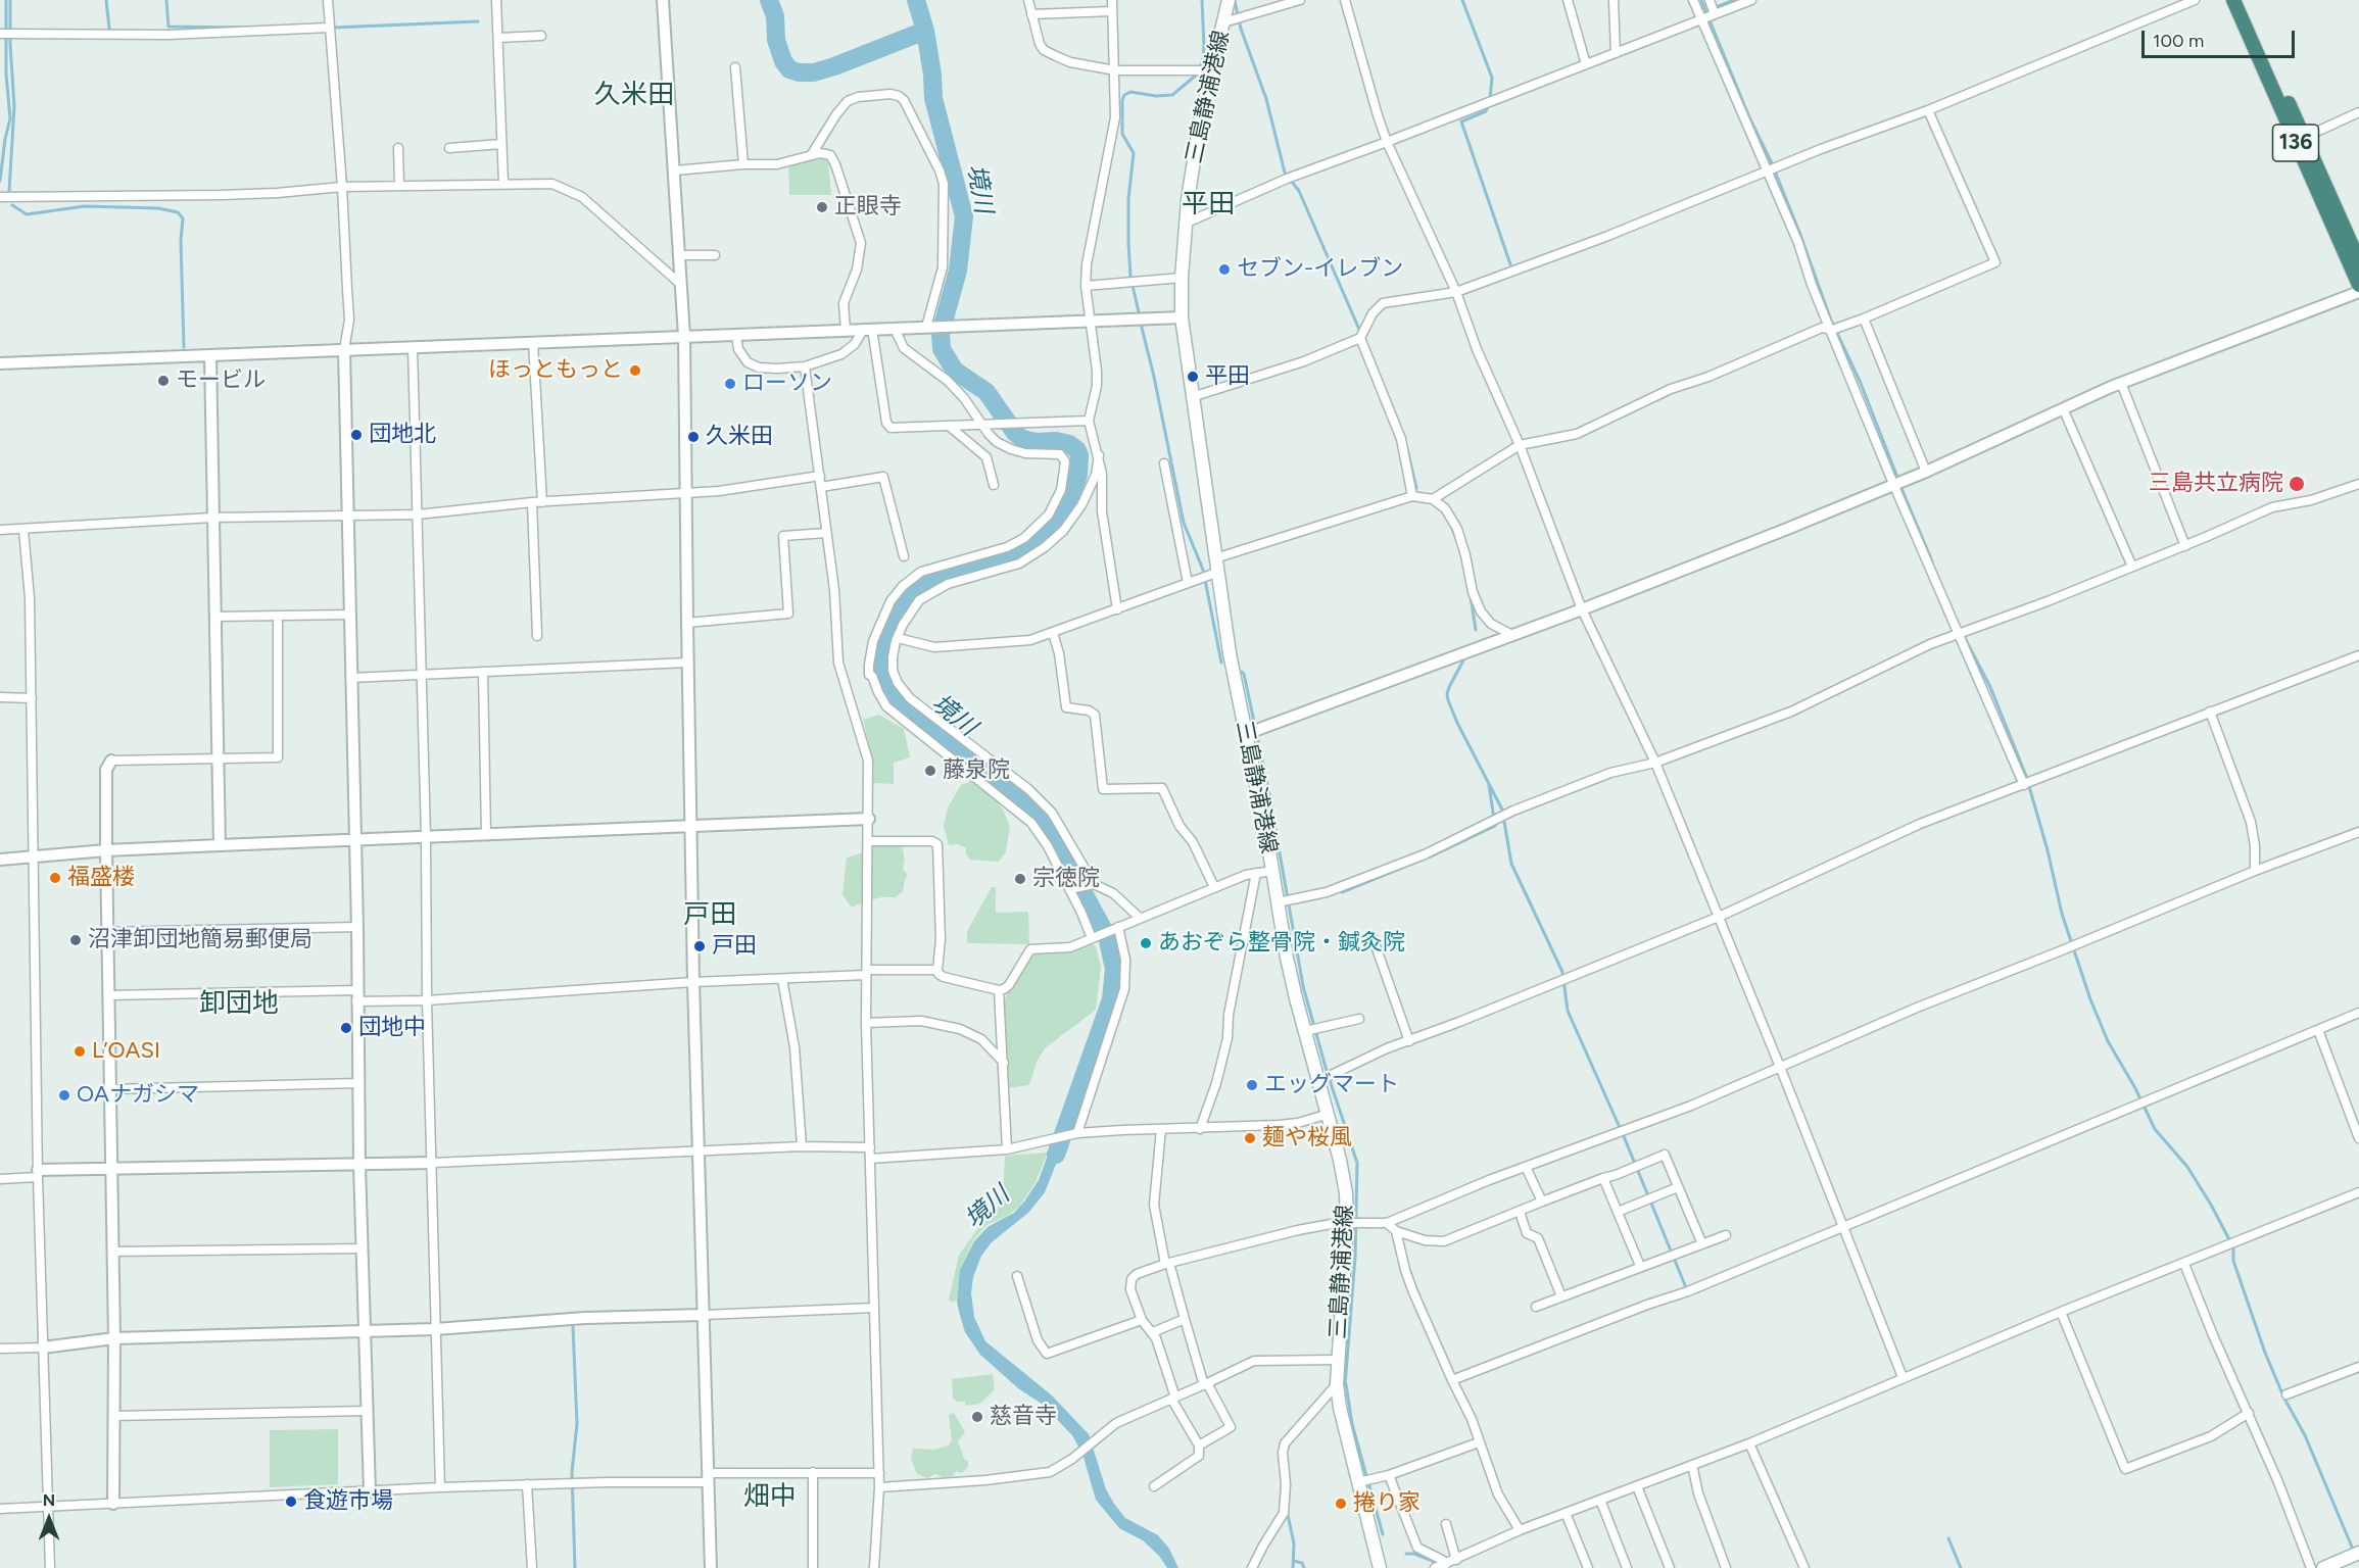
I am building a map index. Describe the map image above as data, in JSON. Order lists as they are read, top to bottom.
{
  "streets": {
    "highway": ["136"],
    "main road": ["三島静浦港線"]
  },
  "districts": [
    "久米田",
    "平田",
    "戸田",
    "卸団地",
    "畑中"
  ],
  "water": ["境川"],
  "places": [
    "正眼寺",
    "セブン-イレブン",
    "ほっともっと",
    "平田",
    "モービル",
    "ローソン",
    "団地北",
    "久米田",
    "三島共立病院",
    "藤泉院",
    "福盛楼",
    "宗徳院",
    "沼津卸団地簡易郵便局",
    "あおぞら整骨院・鍼灸院",
    "戸田",
    "団地中",
    "L’OASI",
    "エッグマート",
    "OAナガシマ",
    "麺や桜風",
    "慈音寺",
    "食遊市場",
    "捲り家"
  ],
  "scale_bar": "100 m",
  "north": "top"
}
